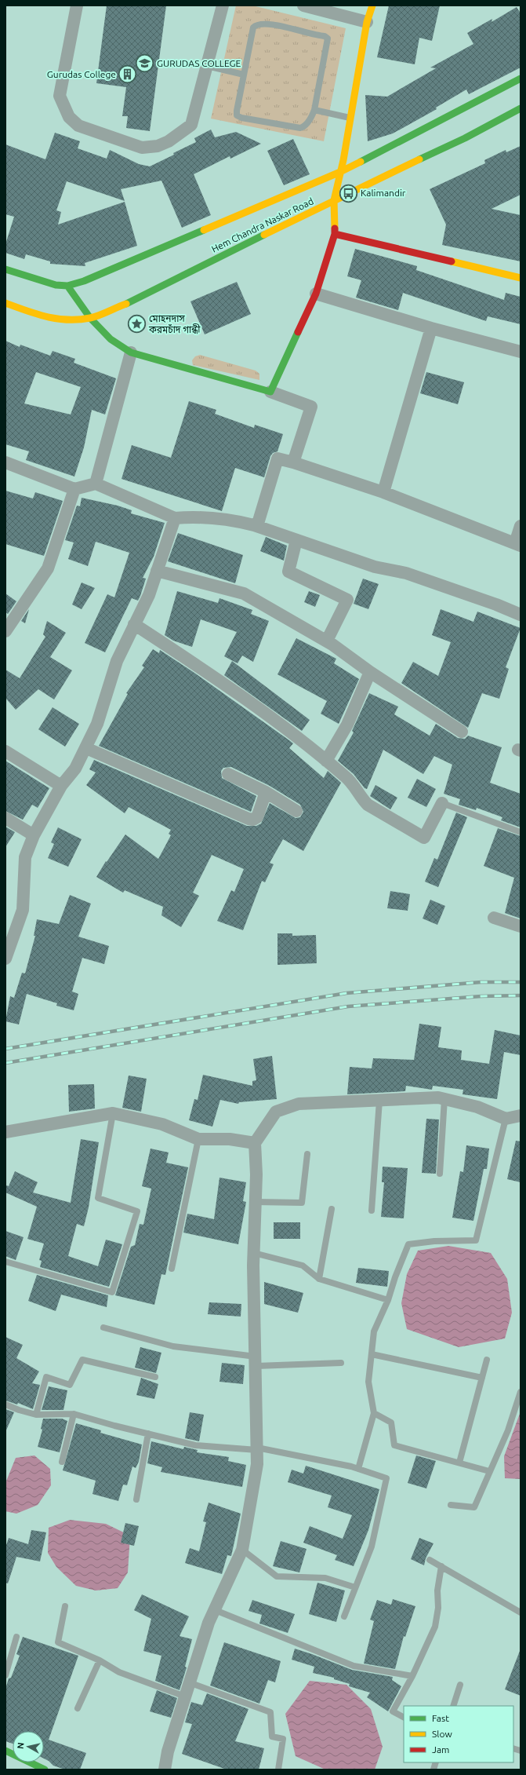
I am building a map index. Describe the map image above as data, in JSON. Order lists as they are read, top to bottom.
{
  "streets": {
    "main road": ["Hem Chandra Naskar Road"]
  },
  "places": {
    "school or university": ["GURUDAS COLLEGE"],
    "building": ["Gurudas College"],
    "bus stop": ["Kalimandir"],
    "place": ["মোহনদাস করমচাঁদ গান্ধী"]
  },
  "legend": ["Fast", "Slow", "Jam"],
  "north": "left"
}
